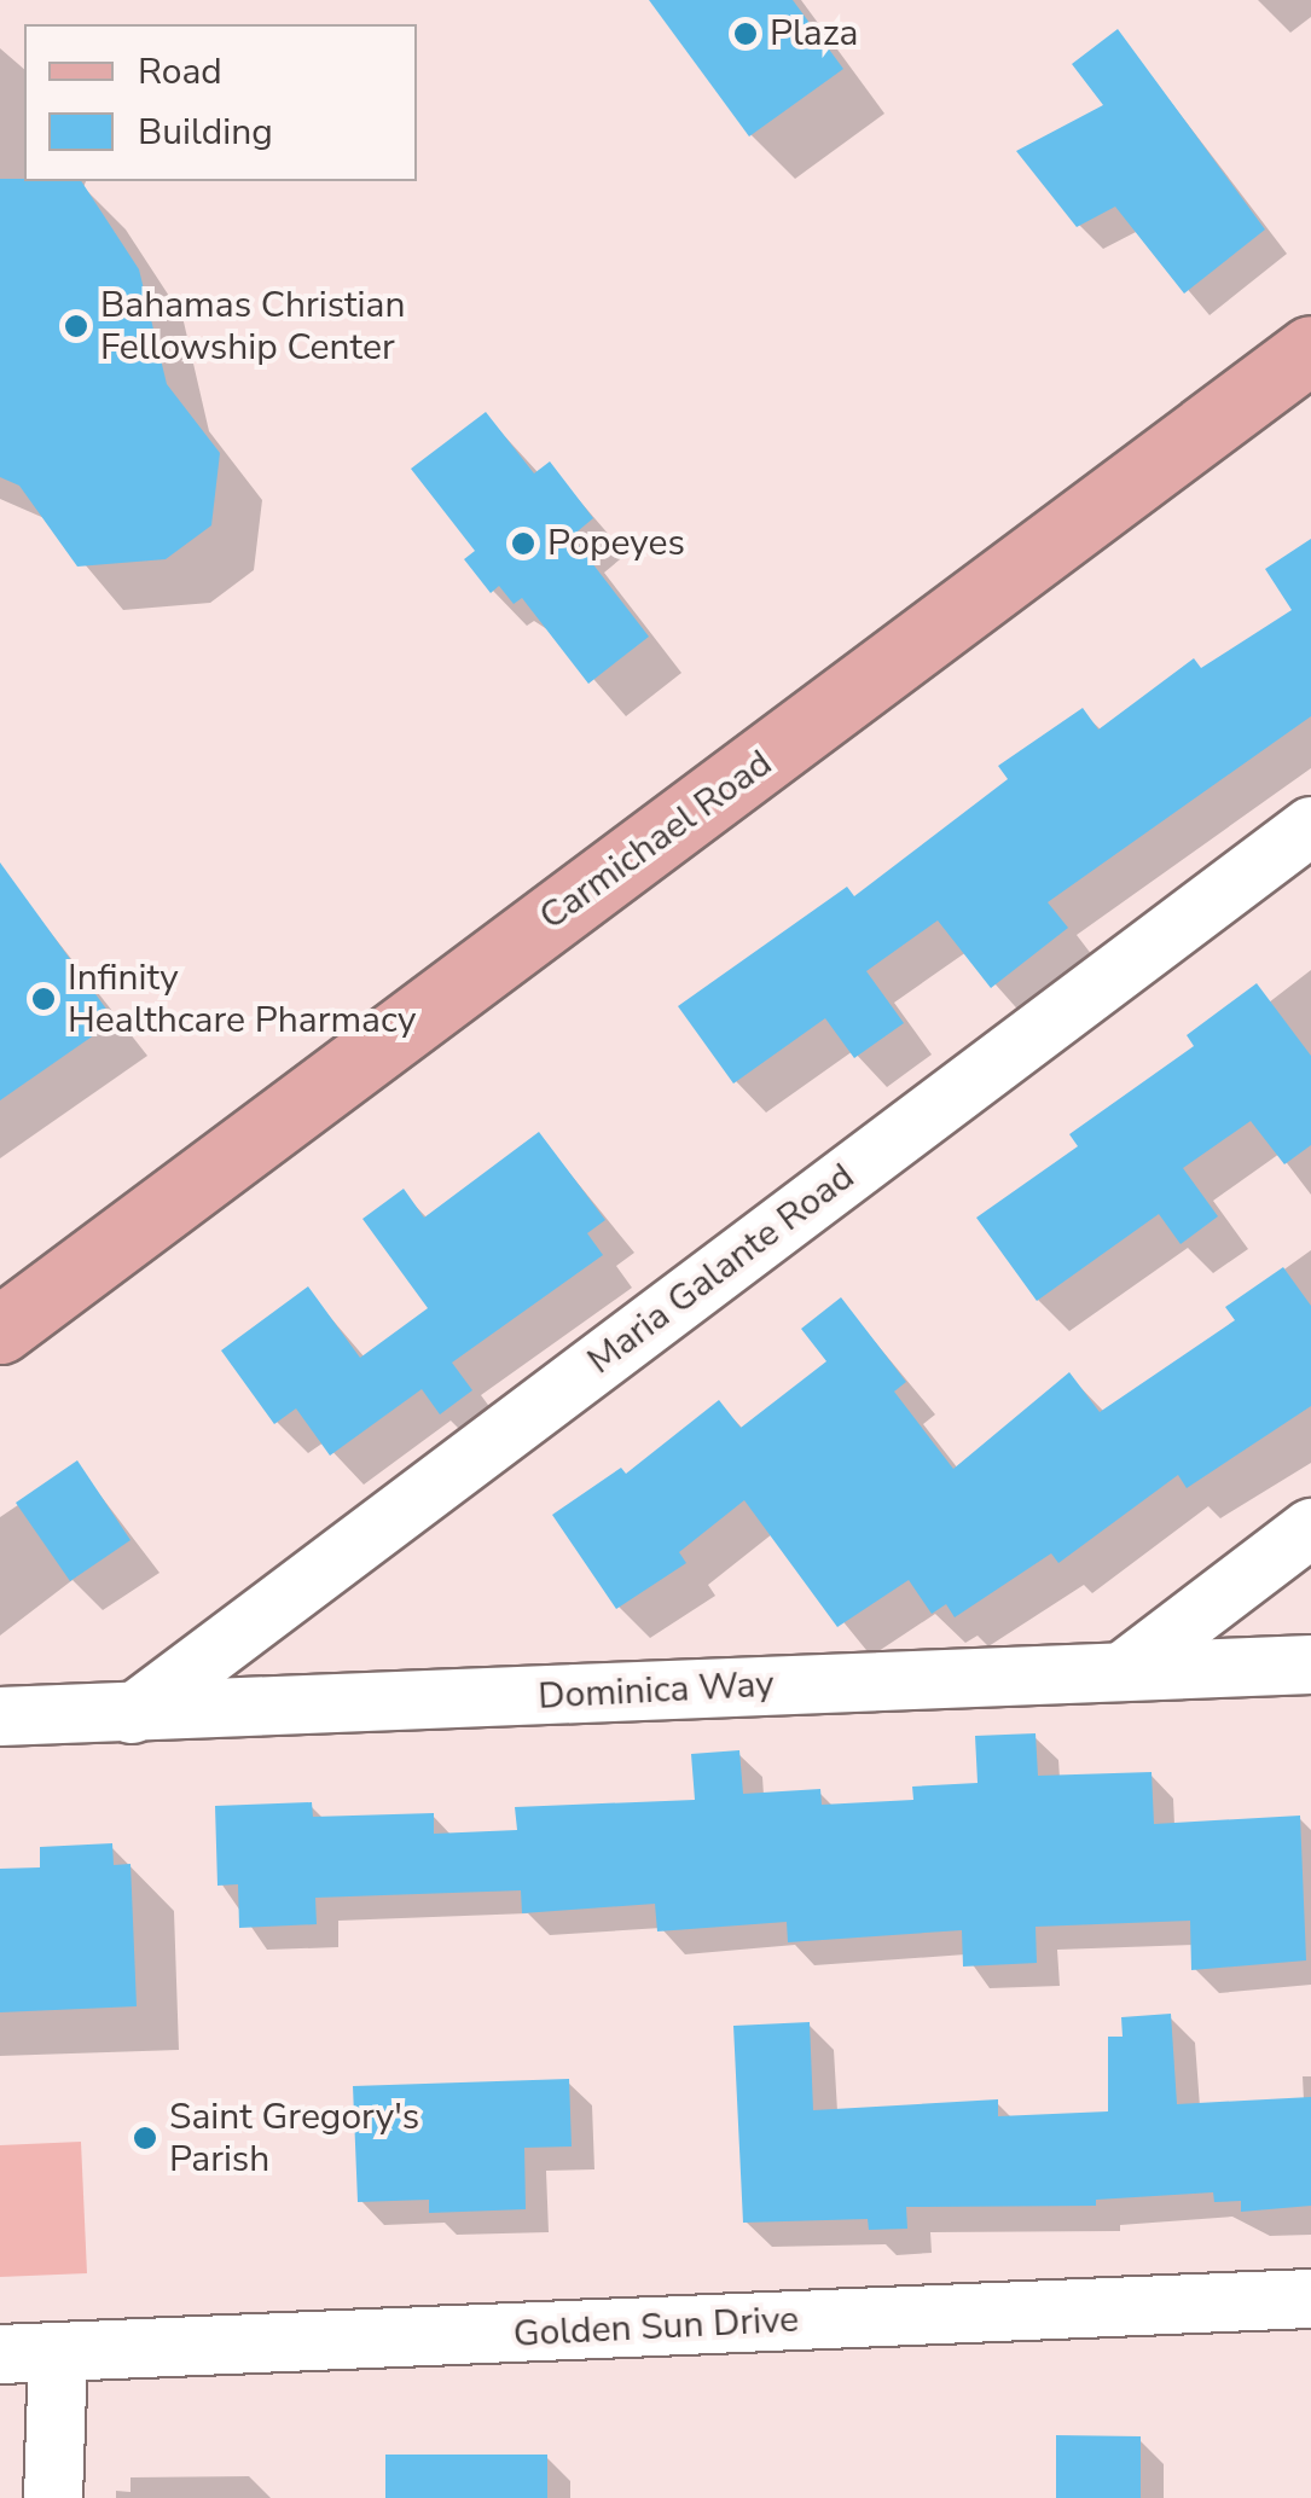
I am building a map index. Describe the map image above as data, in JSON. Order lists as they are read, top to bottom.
{
  "streets": {
    "main road": ["Carmichael Road"],
    "street": ["Maria Galante Road", "Dominica Way", "Golden Sun Drive"]
  },
  "crossings": [
    ["Maria Galante Road", "Dominica Way"]
  ],
  "places": [
    "Plaza",
    "Bahamas Christian Fellowship Center",
    "Popeyes",
    "Infinity Healthcare Pharmacy",
    "Saint Gregory's Parish"
  ],
  "legend": ["Road", "Building"]
}
